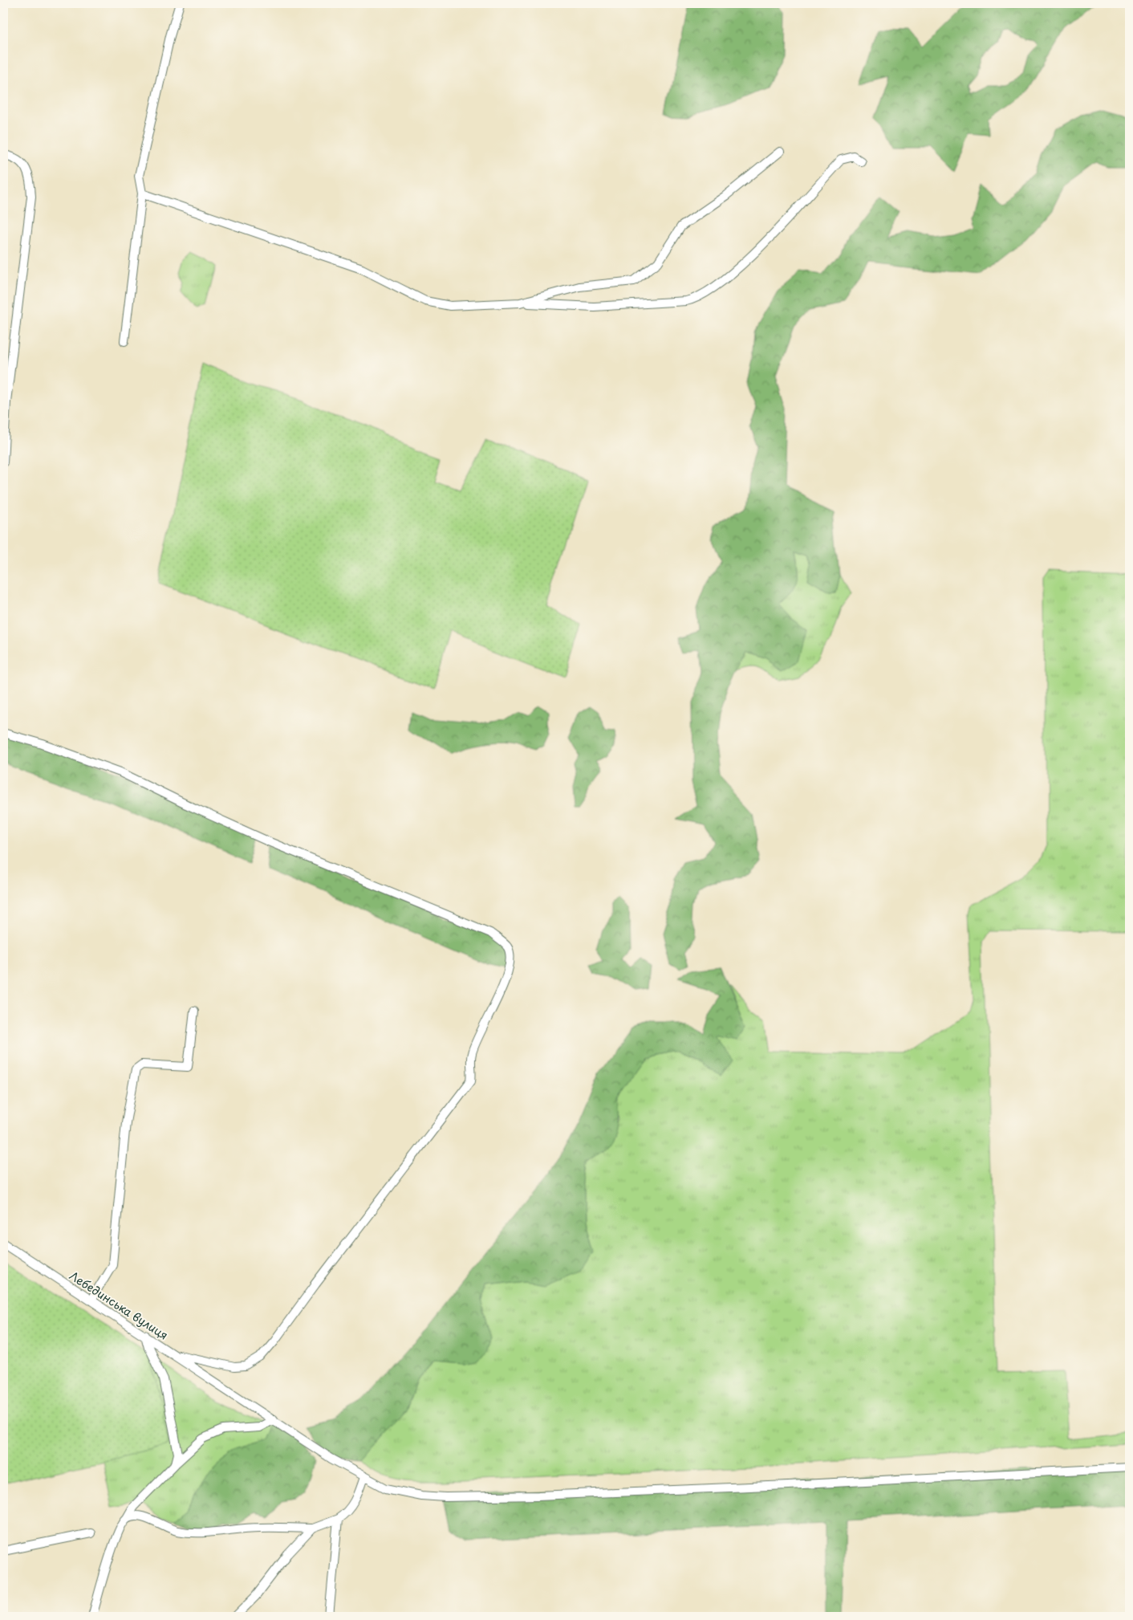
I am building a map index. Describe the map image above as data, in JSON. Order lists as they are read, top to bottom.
{
  "streets": {
    "street": ["Лебединська вулиця"]
  }
}
